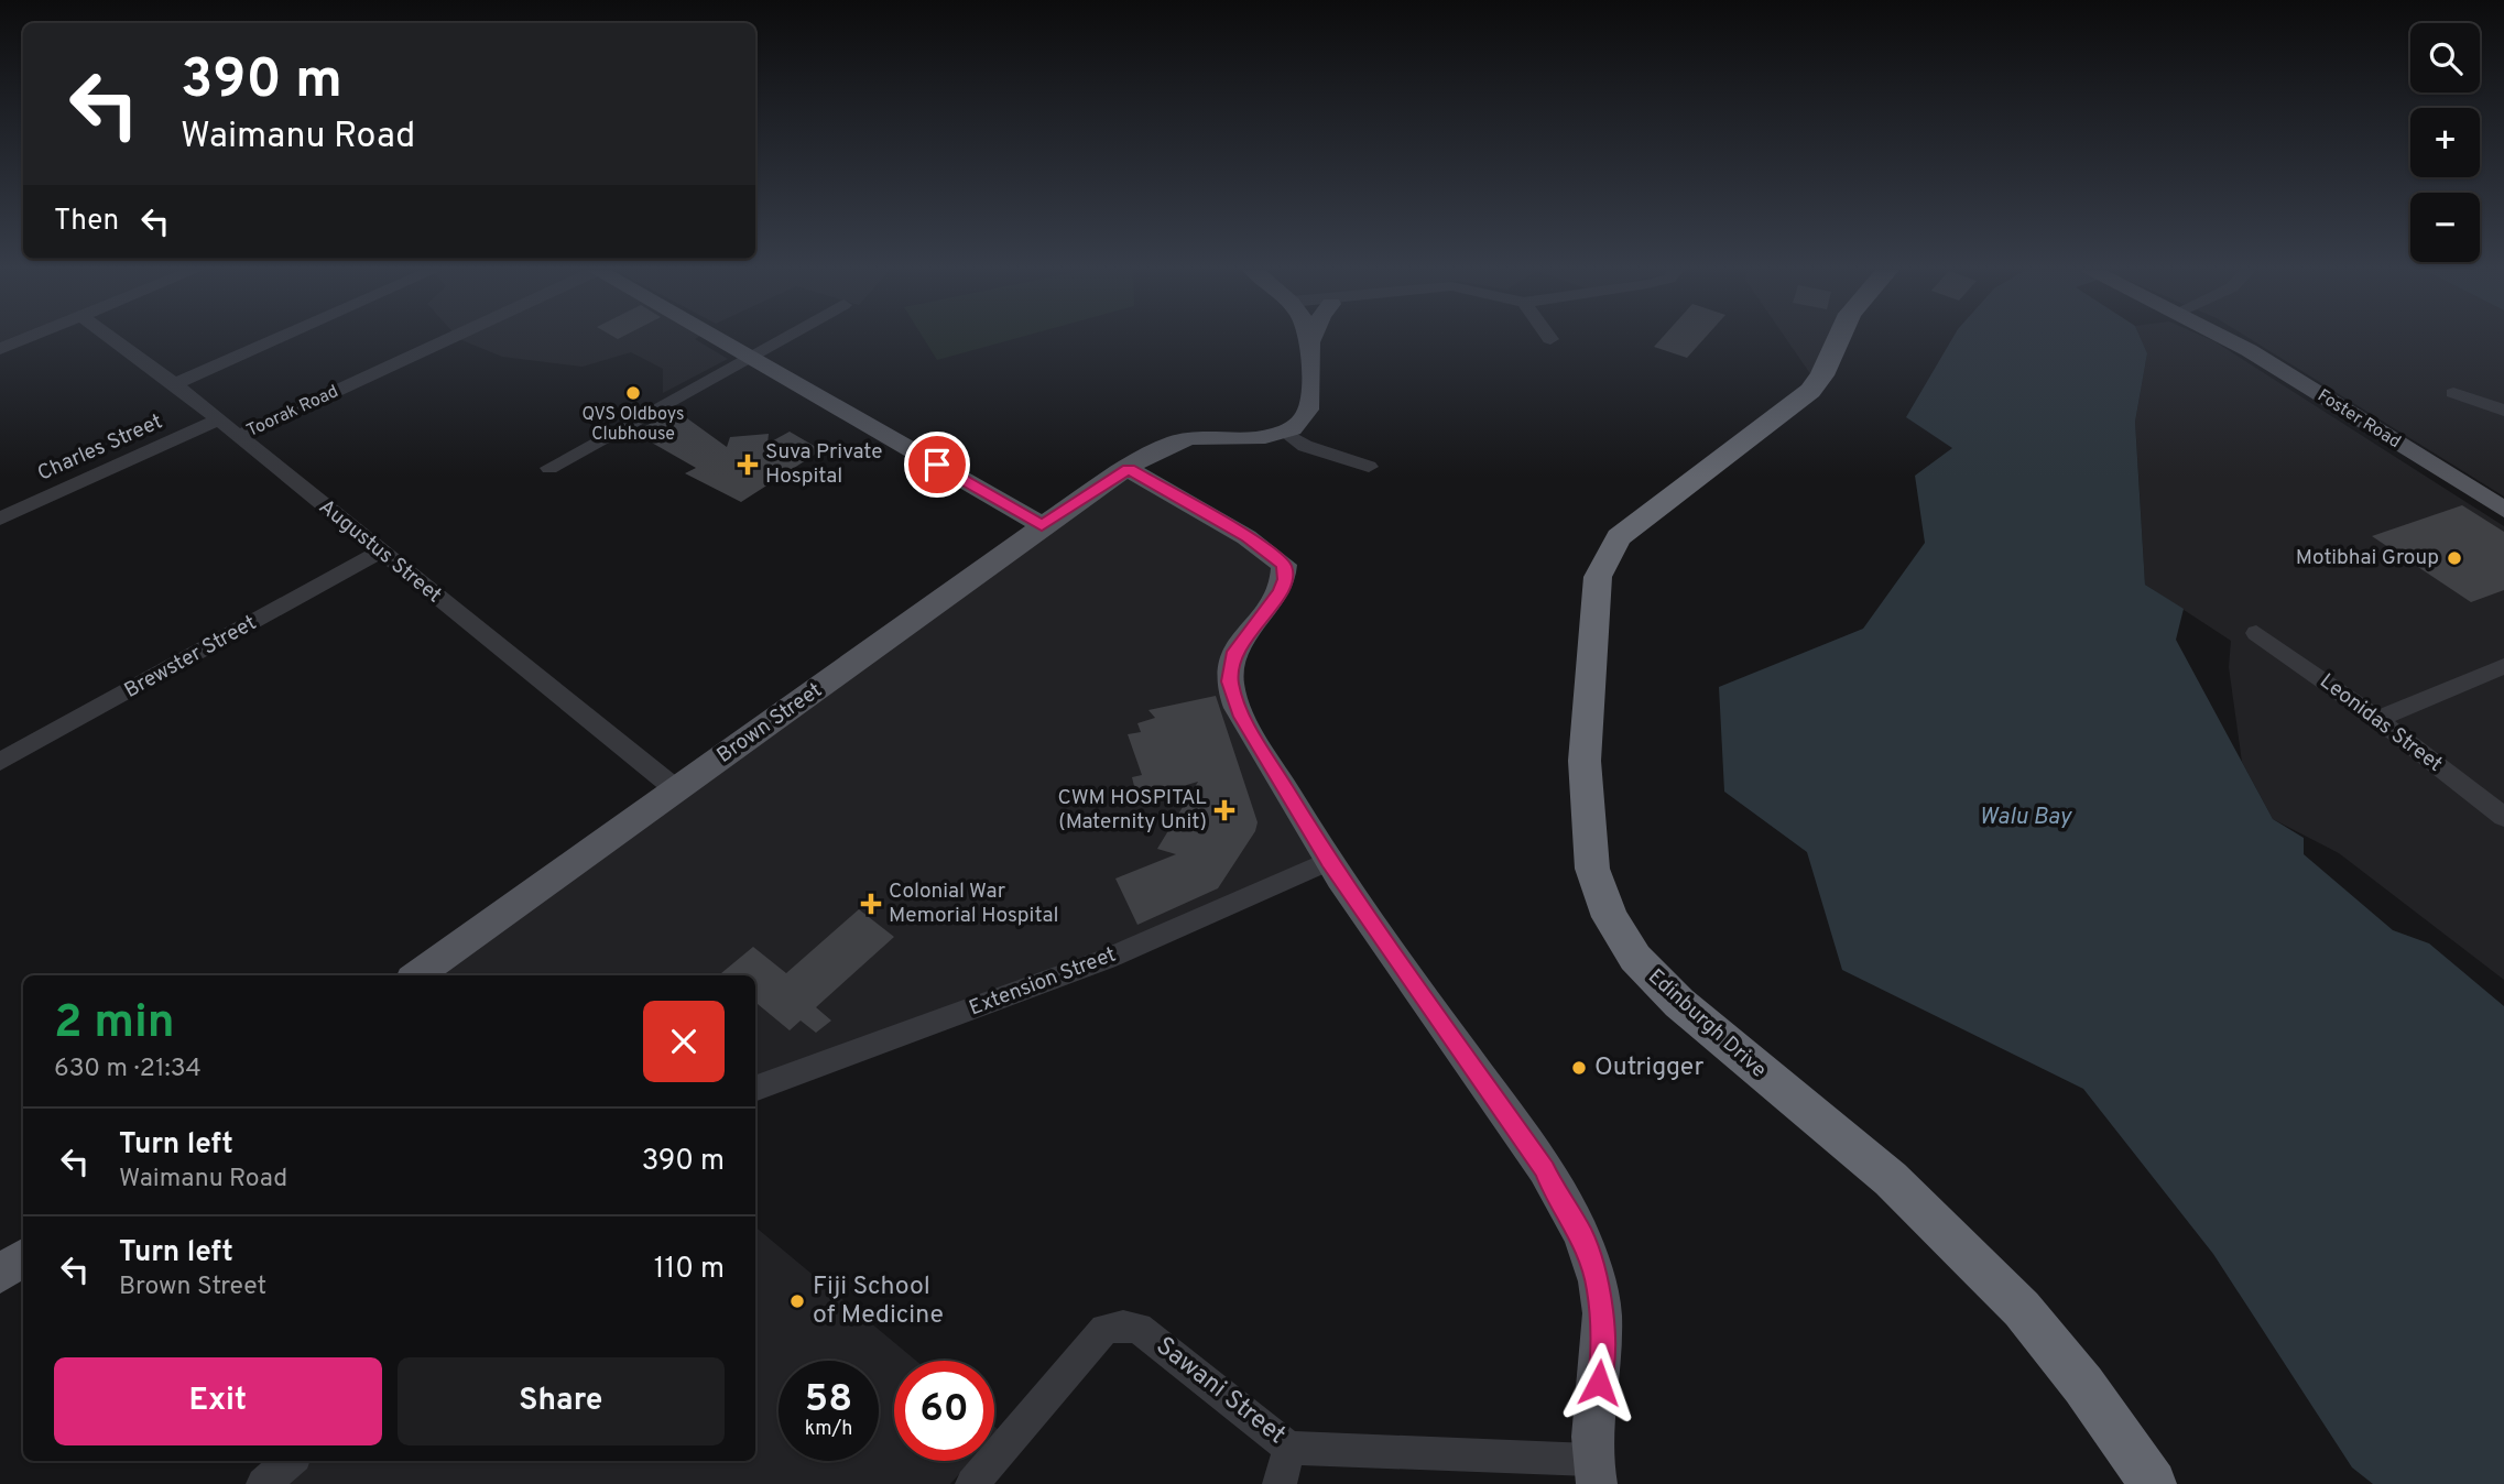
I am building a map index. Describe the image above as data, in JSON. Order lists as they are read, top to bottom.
{
  "streets": {
    "highway": ["Edinburgh Drive"],
    "main road": ["Foster Road", "Brown Street"],
    "street": [
      "Toorak Road",
      "Charles Street",
      "Augustus Street",
      "Brewster Street",
      "Leonidas Street",
      "Extension Street",
      "Sawani Street"
    ]
  },
  "crossings": [
    ["Toorak Road", "Augustus Street"],
    ["Charles Street", "Augustus Street"],
    ["Augustus Street", "Brewster Street"],
    ["Augustus Street", "Brown Street"]
  ],
  "water": ["Walu Bay"],
  "places": {
    "other": [
      "QVS Oldboys Clubhouse",
      "Motibhai Group",
      "Outrigger",
      "Fiji School of Medicine"
    ],
    "health": ["Suva Private Hospital", "CWM HOSPITAL (Maternity Unit)", "Colonial War Memorial Hospital"]
  },
  "page": {
    "map_buttons": ["+", "−"],
    "turn": ["390 m", "Waimanu Road"],
    "then": "Then",
    "heading": ["2 min", "630 m · 21:34"],
    "list": [
      {
        "name": "Turn left",
        "note": "Waimanu Road",
        "value": "390 m"
      },
      {
        "name": "Turn left",
        "note": "Brown Street",
        "value": "110 m"
      }
    ],
    "buttons": ["Exit", "Share"],
    "speed": "58 km/h",
    "limit": "60"
  }
}
